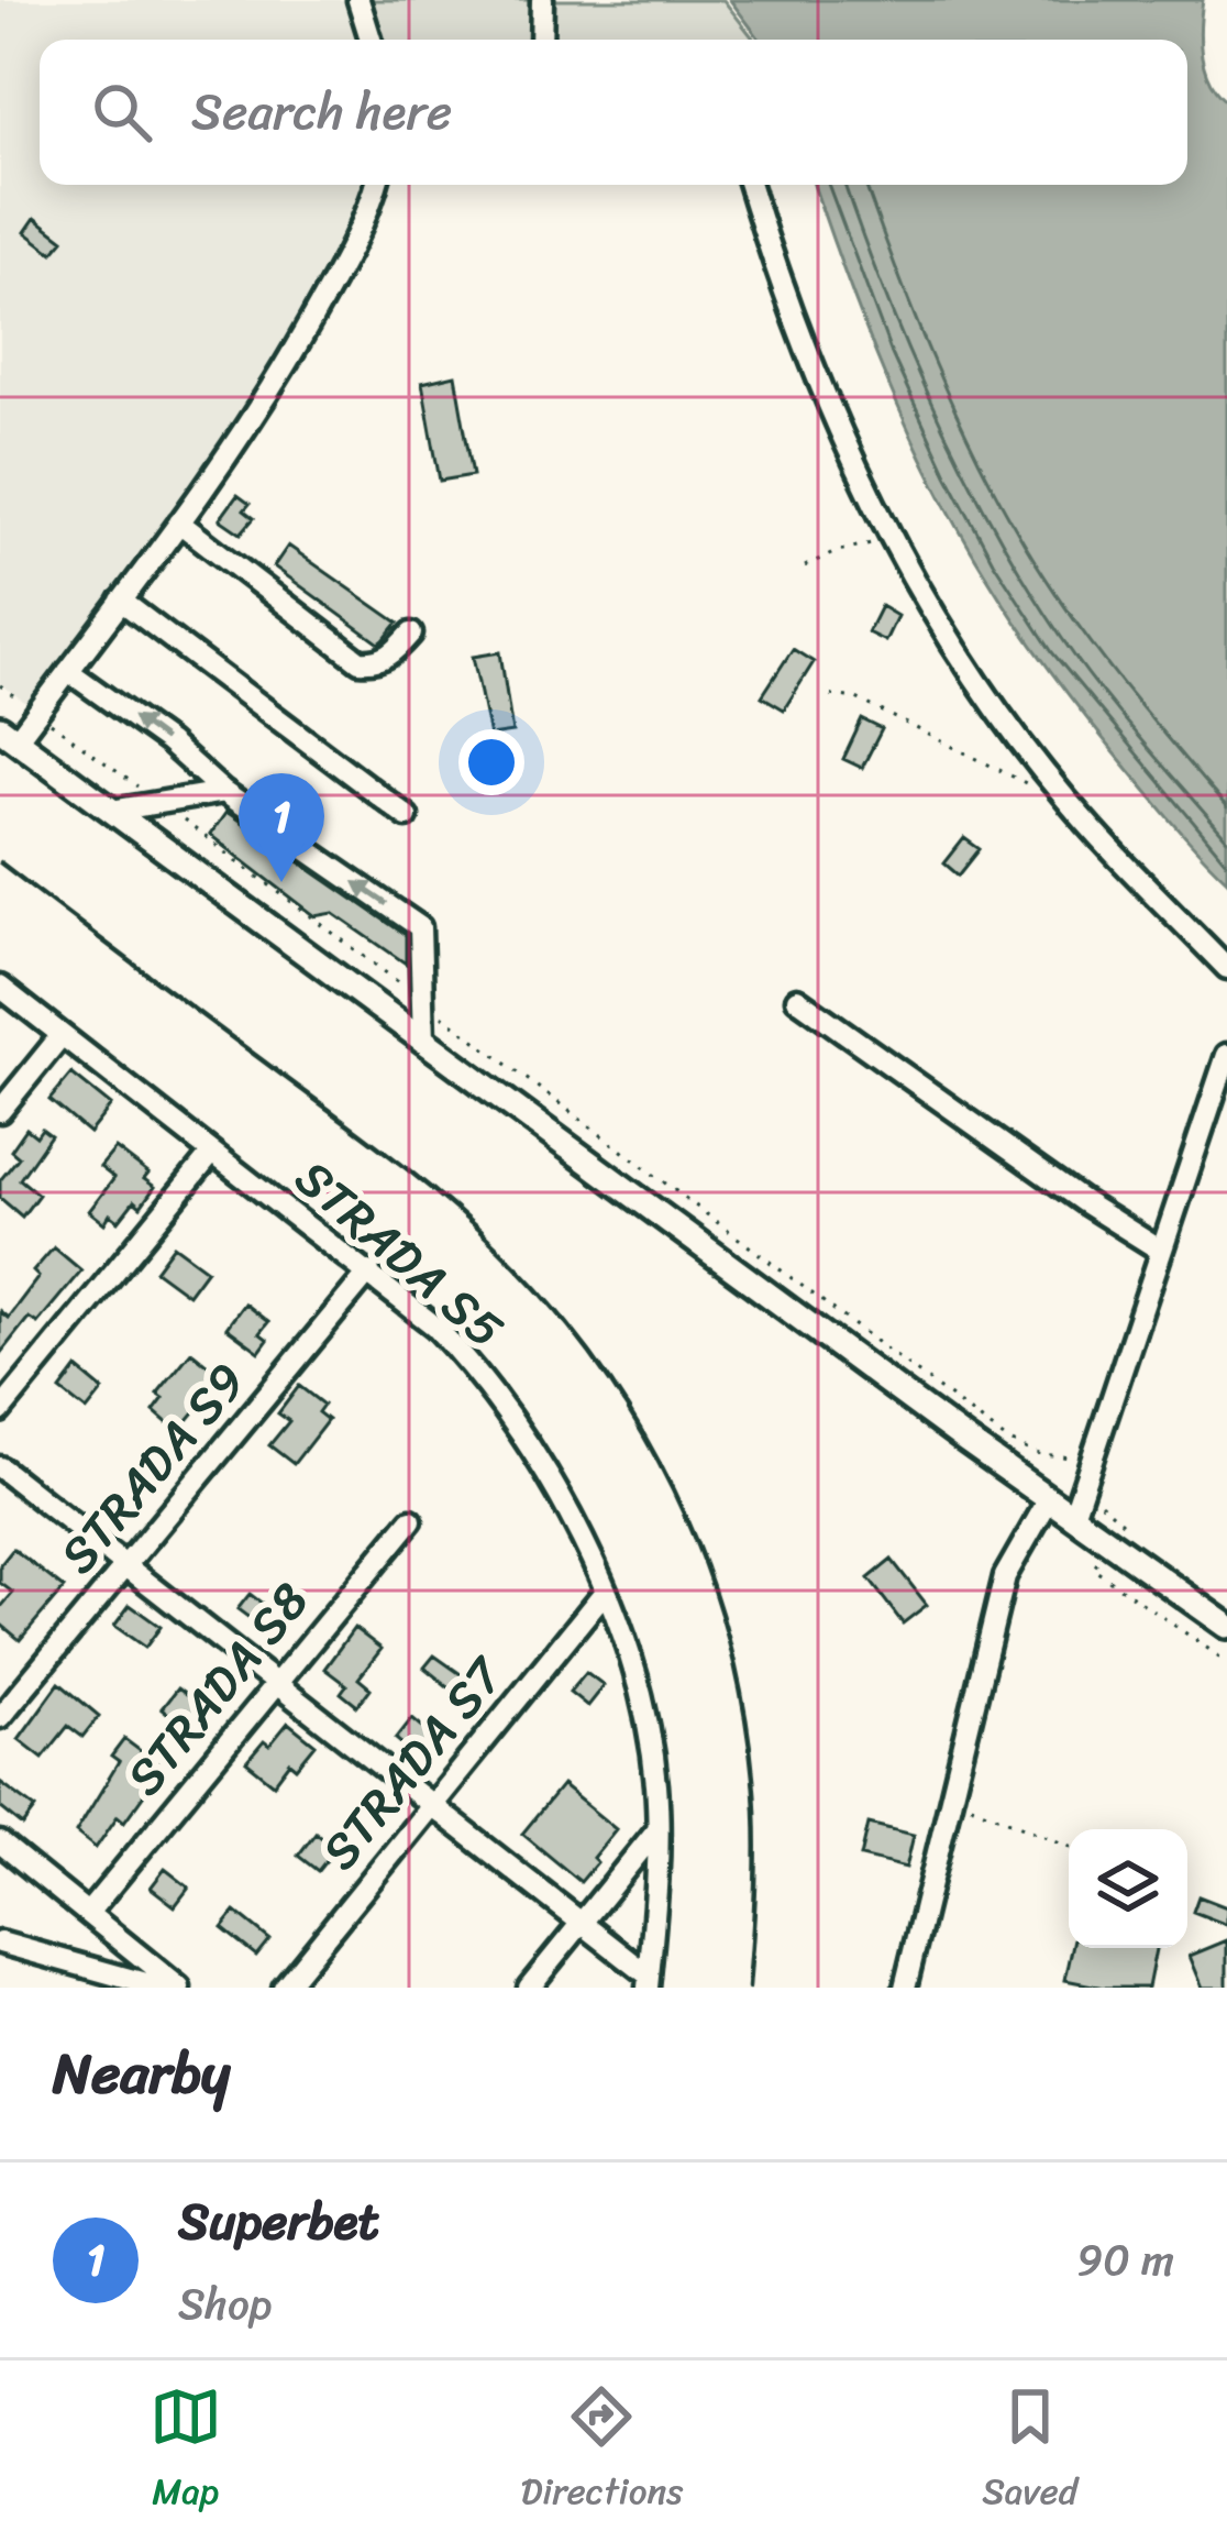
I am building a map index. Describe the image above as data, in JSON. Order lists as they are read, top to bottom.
{
  "streets": {
    "street": [
      "STRADA S5",
      "STRADA S9",
      "STRADA S8",
      "STRADA S7"
    ]
  },
  "crossings": [
    ["STRADA S5", "STRADA S9"],
    ["STRADA S5", "STRADA S7"]
  ],
  "page": {
    "search": "Search here",
    "pins": "1",
    "heading": "Nearby",
    "list": [
      {
        "mark": "1",
        "name": "Superbet",
        "note": "Shop",
        "value": "90 m"
      }
    ],
    "nav": ["Map", "Directions", "Saved"]
  }
}
